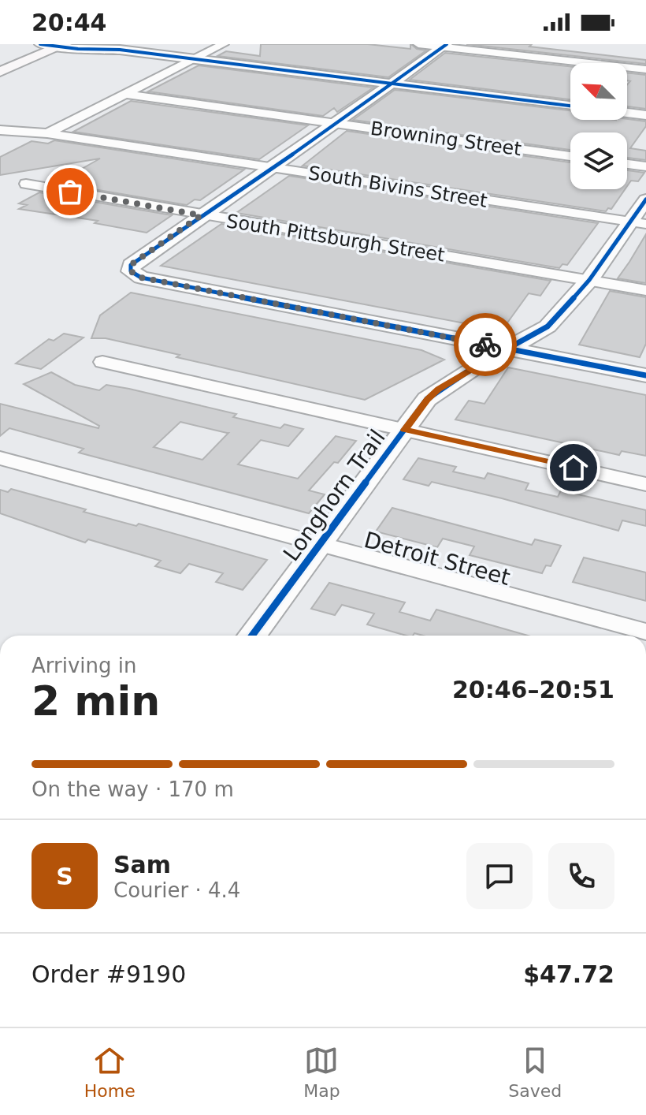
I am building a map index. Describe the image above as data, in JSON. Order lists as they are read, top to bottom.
{
  "streets": {
    "street": [
      "Browning Street",
      "South Bivins Street",
      "South Pittsburgh Street",
      "Longhorn Trail",
      "Detroit Street"
    ]
  },
  "crossings": [
    ["South Bivins Street", "Longhorn Trail"],
    ["South Pittsburgh Street", "Longhorn Trail"],
    ["Longhorn Trail", "Detroit Street"]
  ],
  "north": "top left",
  "page": {
    "status": "20:44",
    "heading": ["2 min", "Arriving in", "20:46–20:51"],
    "panel": [
      "Sam",
      "Courier · 4.4",
      "Order #9190",
      "$47.72"
    ],
    "bar": "On the way · 170 m",
    "round": "S",
    "tabs": ["Home", "Map", "Saved"]
  }
}
